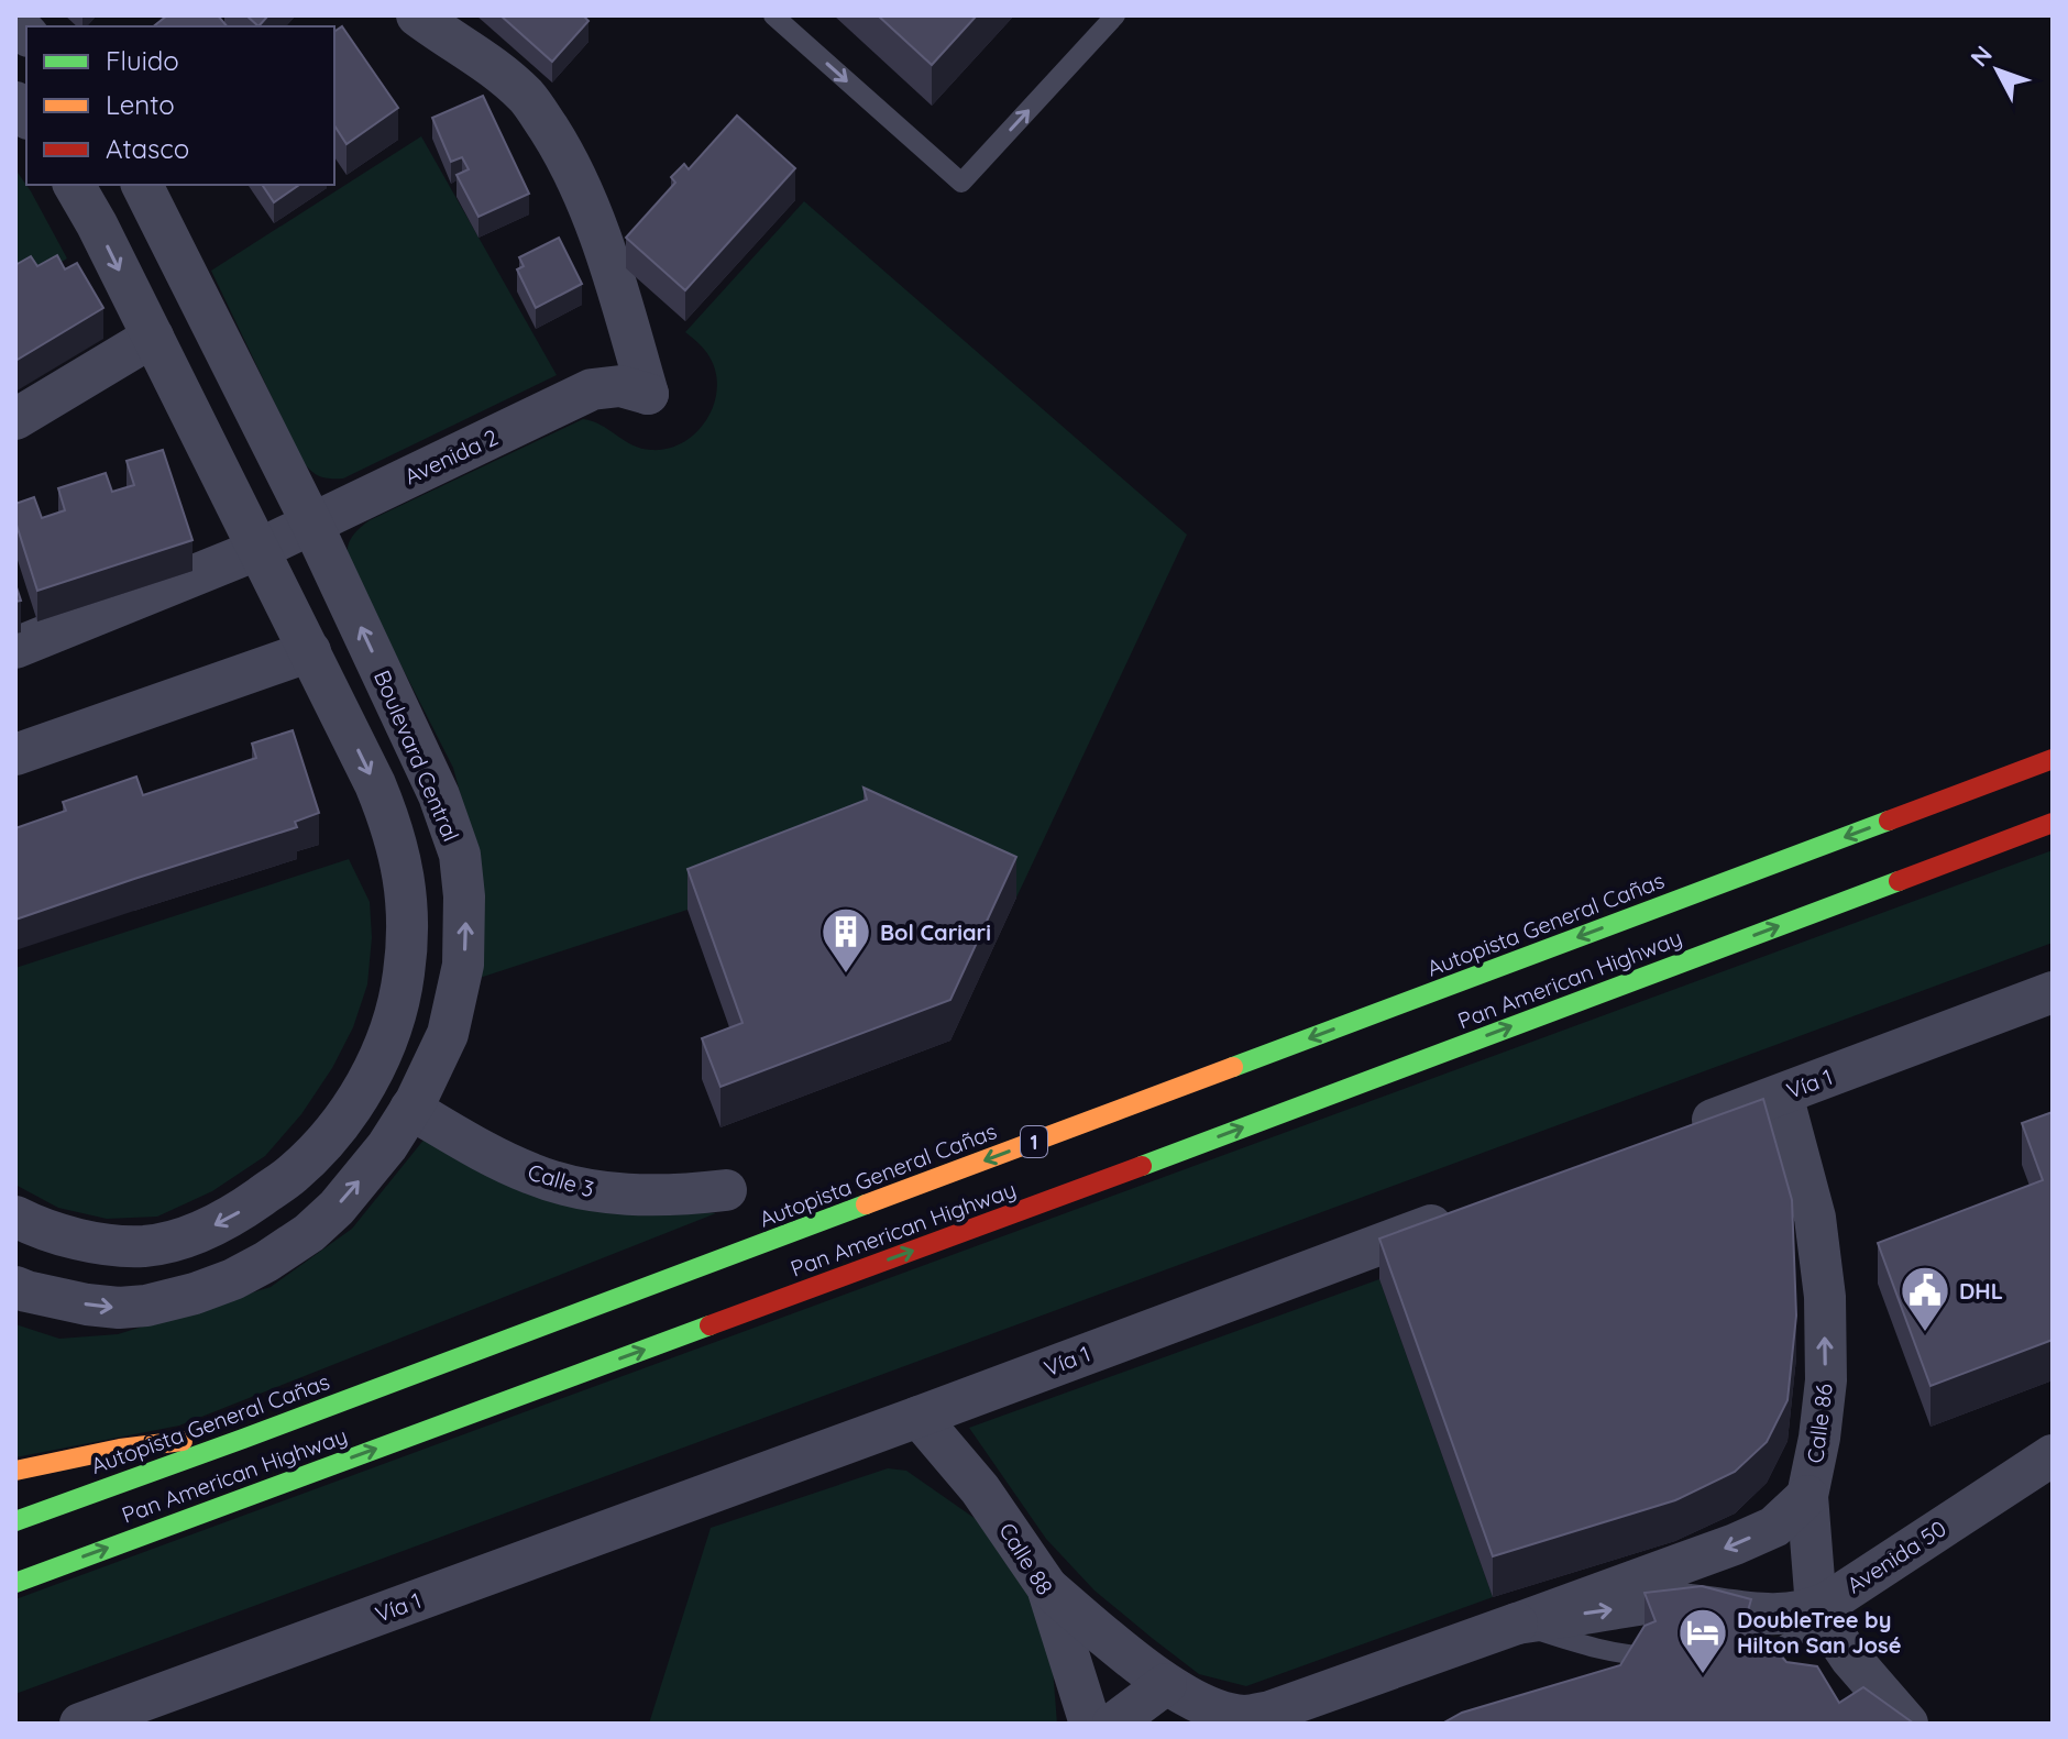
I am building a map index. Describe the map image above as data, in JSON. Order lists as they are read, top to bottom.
{
  "streets": {
    "highway": ["Autopista General Cañas", "Pan American Highway", "1"],
    "street": [
      "Avenida 2",
      "Boulevard Central",
      "Vía 1",
      "Calle 3",
      "Calle 86",
      "Avenida 50",
      "Calle 88"
    ]
  },
  "crossings": [
    ["Avenida 2", "Boulevard Central"],
    ["Boulevard Central", "Calle 3"],
    ["Vía 1", "Calle 86"],
    ["Vía 1", "Calle 88"],
    ["Calle 86", "Avenida 50"],
    ["Avenida 50", "Calle 88"]
  ],
  "one_way": ["Autopista General Cañas", "Pan American Highway", "Calle 86"],
  "places": {
    "building": ["Bol Cariari"],
    "public building": ["DHL"],
    "hotel": ["DoubleTree by Hilton San José"]
  },
  "legend": ["Fluido", "Lento", "Atasco"],
  "north": "top left"
}
